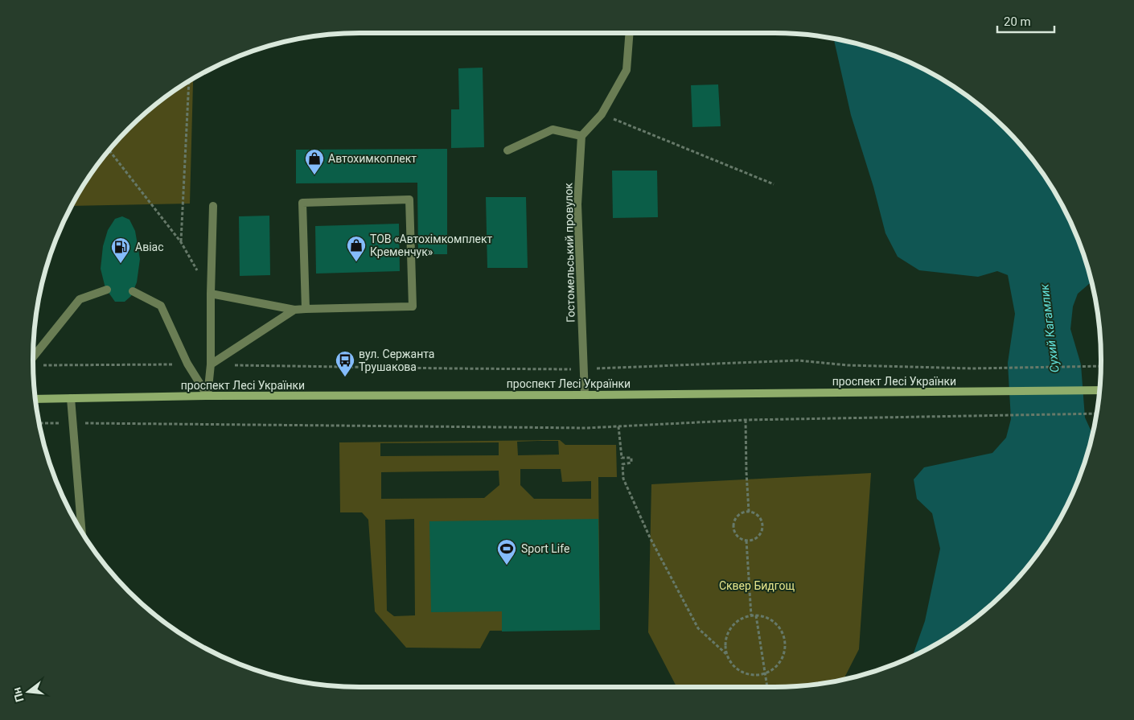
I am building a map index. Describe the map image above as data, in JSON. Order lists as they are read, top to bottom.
{
  "streets": {
    "street": ["Гостомельський провулок", "проспект Лесі Українки"]
  },
  "crossings": [
    ["Гостомельський провулок", "проспект Лесі Українки"]
  ],
  "water": ["Сухий Кагамлик"],
  "parks": ["Сквер Бидгощ"],
  "places": {
    "shop": ["Автохимкоплект", "ТОВ «Автохімкомплект Кременчук»"],
    "fuel station": ["Авіас"],
    "bus stop": ["вул. Сержанта Трушакова"],
    "sports": ["Sport Life"]
  },
  "scale_bar": "20 m",
  "north": "left"
}
